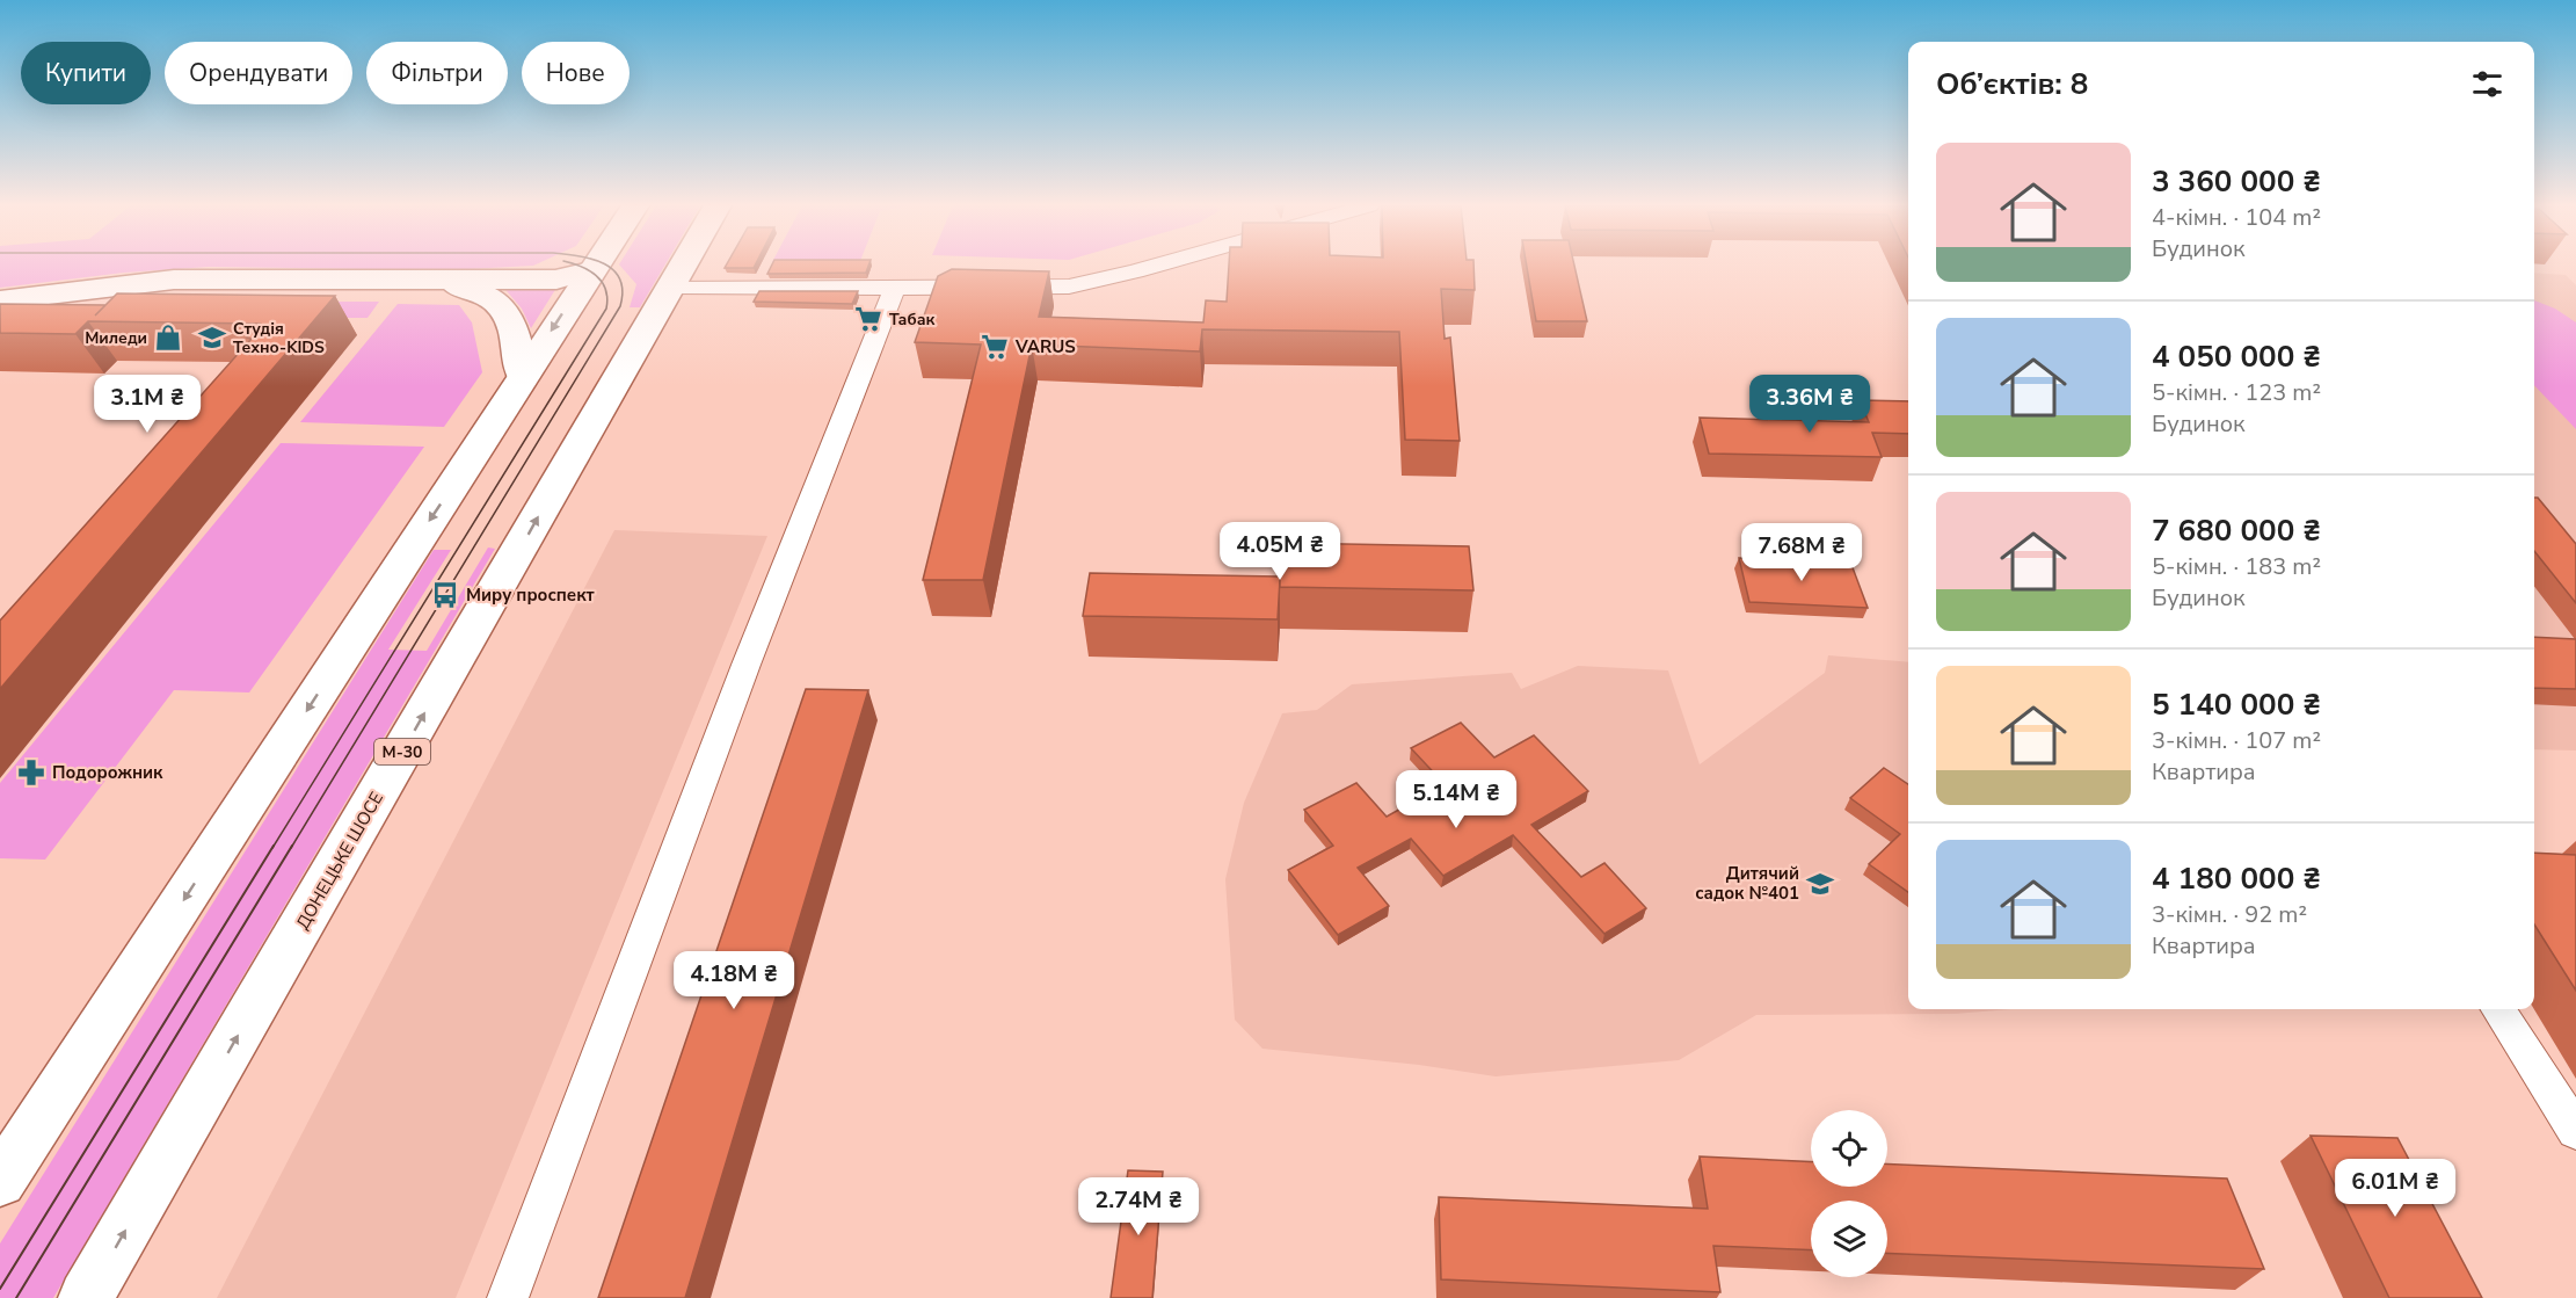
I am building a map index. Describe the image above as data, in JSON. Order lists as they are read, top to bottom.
{
  "streets": {
    "main road": ["М-30", "ДОНЕЦЬКЕ ШОСЕ"]
  },
  "places": {
    "supermarket": ["Табак", "VARUS"],
    "shop": ["Миледи"],
    "school or university": ["Студія Техно-KIDS", "Дитячий садок №401"],
    "bus stop": ["Миру проспект"],
    "pharmacy": ["Подорожник"]
  },
  "page": {
    "chip": [
      "Купити",
      "Орендувати",
      "Фільтри",
      "Нове"
    ],
    "heading": "Об’єктів: 8",
    "list": [
      {
        "name": "3 360 000 ₴",
        "note": "4-кімн. · 104 m² · Будинок"
      },
      {
        "name": "4 050 000 ₴",
        "note": "5-кімн. · 123 m² · Будинок"
      },
      {
        "name": "7 680 000 ₴",
        "note": "5-кімн. · 183 m² · Будинок"
      },
      {
        "name": "5 140 000 ₴",
        "note": "3-кімн. · 107 m² · Квартира"
      },
      {
        "name": "4 180 000 ₴",
        "note": "3-кімн. · 92 m² · Квартира"
      }
    ],
    "price": [
      "3.1M ₴",
      "3.36M ₴",
      "4.05M ₴",
      "7.68M ₴",
      "5.14M ₴",
      "4.18M ₴",
      "6.01M ₴",
      "2.74M ₴"
    ]
  }
}
